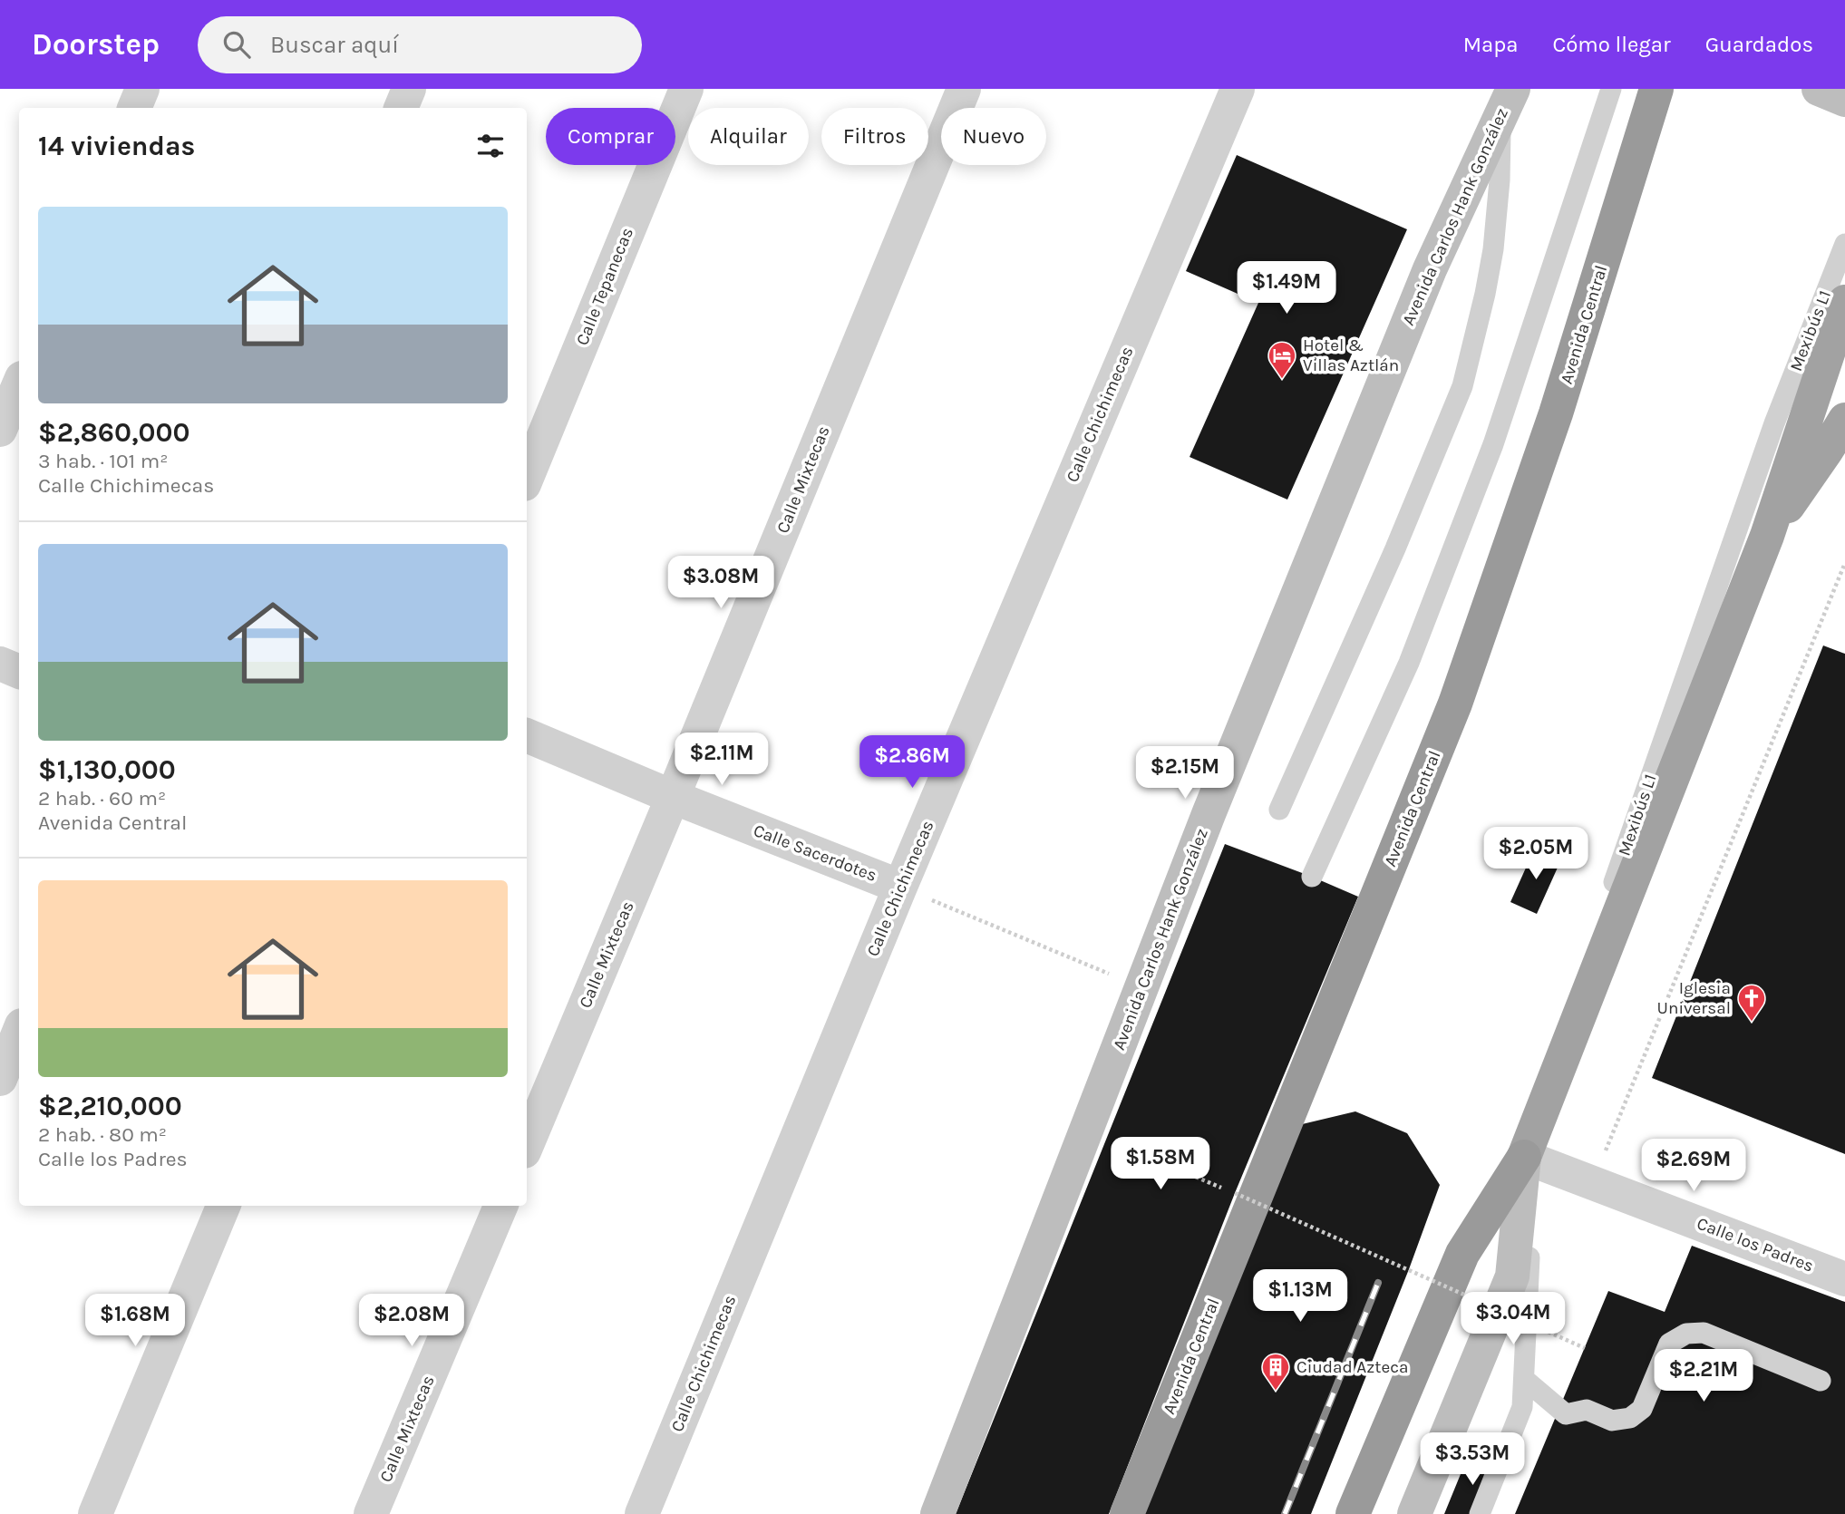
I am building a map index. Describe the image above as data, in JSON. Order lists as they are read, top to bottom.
{
  "streets": {
    "highway": ["Avenida Central"],
    "main road": ["Avenida Carlos Hank González"],
    "street": [
      "Calle Tepanecas",
      "Calle Chichimecas",
      "Calle Mixtecas",
      "Calle Sacerdotes",
      "Calle los Padres"
    ],
    "lane": ["Mexibús L1"]
  },
  "crossings": [
    ["Calle Chichimecas", "Calle Sacerdotes"],
    ["Calle Mixtecas", "Calle Sacerdotes"]
  ],
  "places": {
    "hotel": ["Hotel & Villas Aztlán"],
    "church": ["Iglesia Universal"],
    "building": ["Ciudad Azteca"]
  },
  "page": {
    "header": "Doorstep",
    "search": "Buscar aquí",
    "nav": ["Mapa", "Cómo llegar", "Guardados"],
    "chip": [
      "Comprar",
      "Alquilar",
      "Filtros",
      "Nuevo"
    ],
    "heading": "14 viviendas",
    "list": [
      {
        "name": "$2,860,000",
        "note": "3 hab. · 101 m² · Calle Chichimecas"
      },
      {
        "name": "$1,130,000",
        "note": "2 hab. · 60 m² · Avenida Central"
      },
      {
        "name": "$2,210,000",
        "note": "2 hab. · 80 m² · Calle los Padres"
      }
    ],
    "price": [
      "$1.49M",
      "$3.08M",
      "$2.11M",
      "$2.86M",
      "$2.15M",
      "$2.05M",
      "$1.58M",
      "$2.69M",
      "$1.13M",
      "$3.04M",
      "$1.68M",
      "$2.08M",
      "$2.21M",
      "$3.53M"
    ]
  }
}
